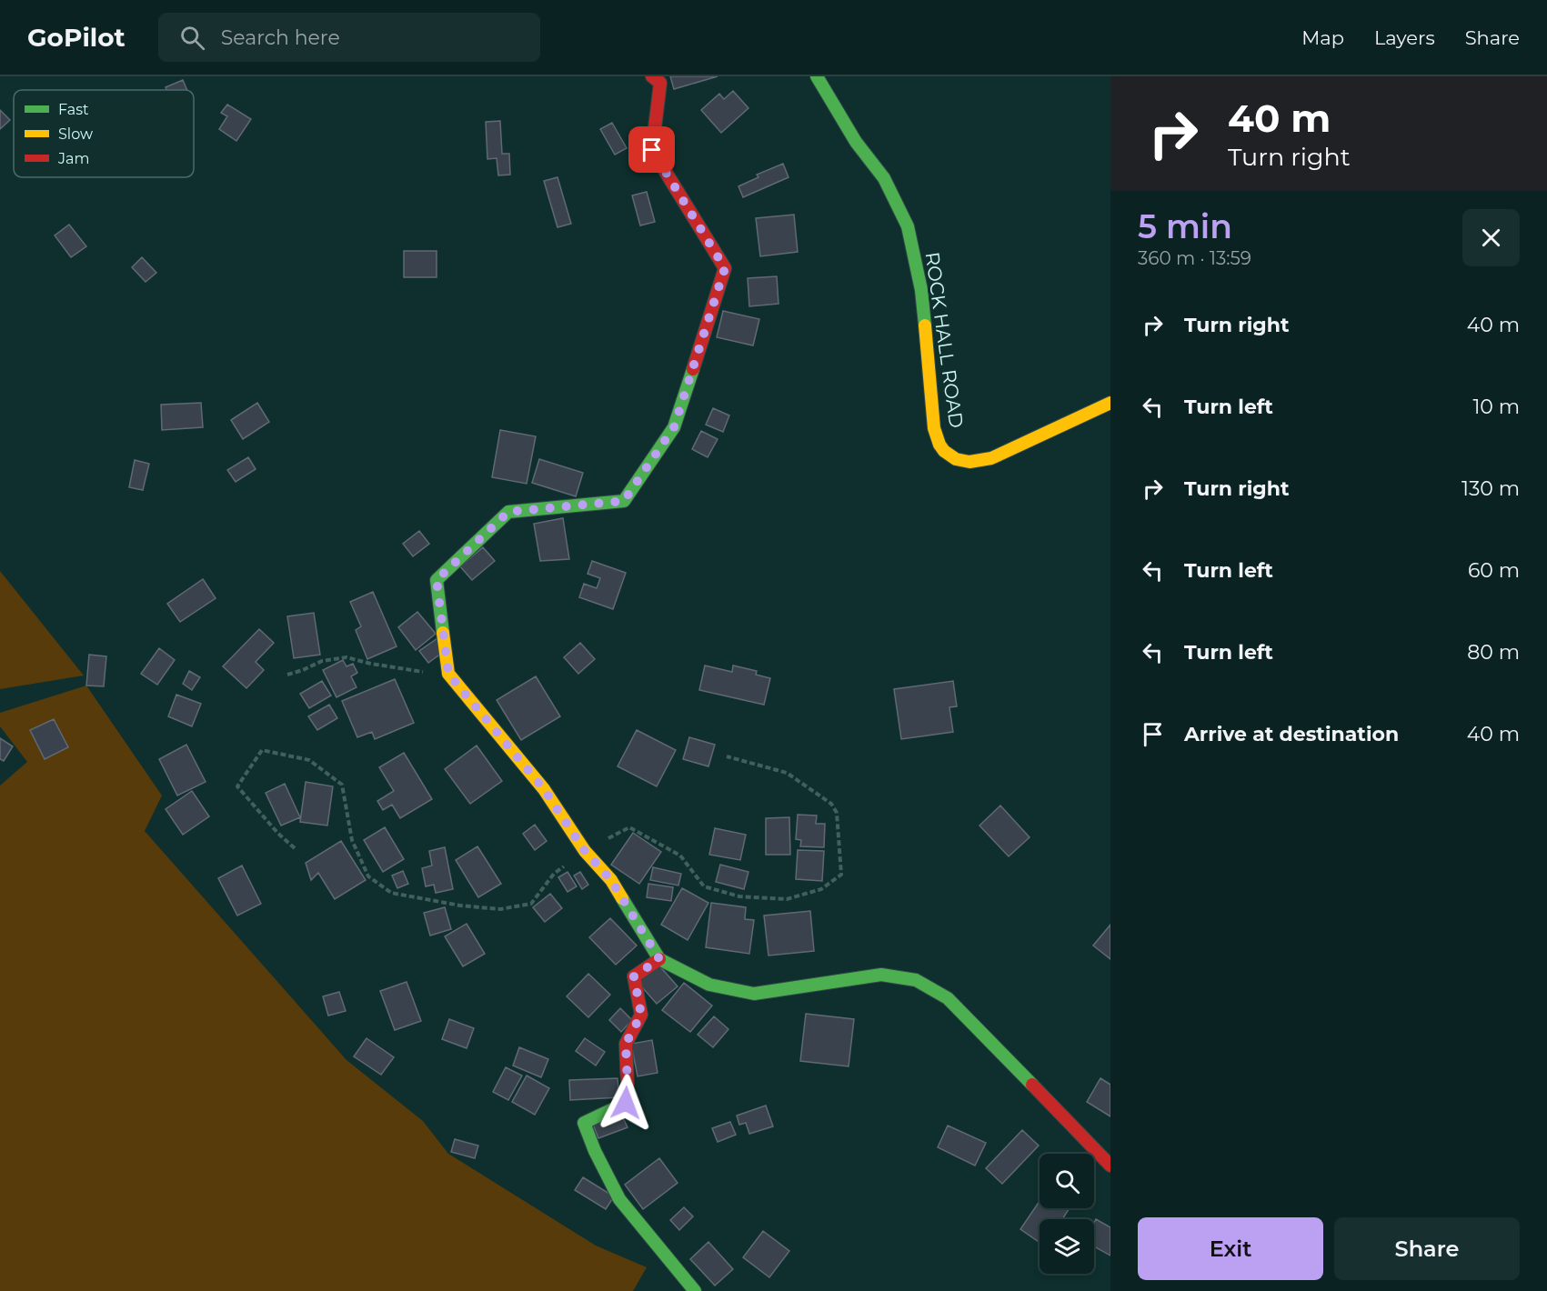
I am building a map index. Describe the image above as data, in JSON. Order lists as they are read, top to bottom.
{
  "streets": {
    "street": ["ROCK HALL ROAD"]
  },
  "legend": ["Fast", "Slow", "Jam"],
  "page": {
    "header": "GoPilot",
    "search": "Search here",
    "nav": ["Map", "Layers", "Share"],
    "turn": ["40 m", "Turn right"],
    "heading": ["5 min", "360 m · 13:59"],
    "list": [
      {
        "name": "Turn right",
        "value": "40 m"
      },
      {
        "name": "Turn left",
        "value": "10 m"
      },
      {
        "name": "Turn right",
        "value": "130 m"
      },
      {
        "name": "Turn left",
        "value": "60 m"
      },
      {
        "name": "Turn left",
        "value": "80 m"
      },
      {
        "name": "Arrive at destination",
        "value": "40 m"
      }
    ],
    "buttons": ["Exit", "Share"]
  }
}
